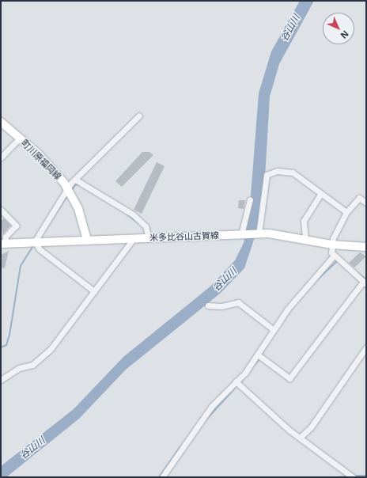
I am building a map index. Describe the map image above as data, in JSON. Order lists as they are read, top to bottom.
{
  "streets": {
    "main road": ["町川原福岡線", "米多比谷山古賀線"]
  },
  "crossings": [
    ["町川原福岡線", "米多比谷山古賀線"]
  ],
  "water": ["谷山川"],
  "north": "bottom right"
}
